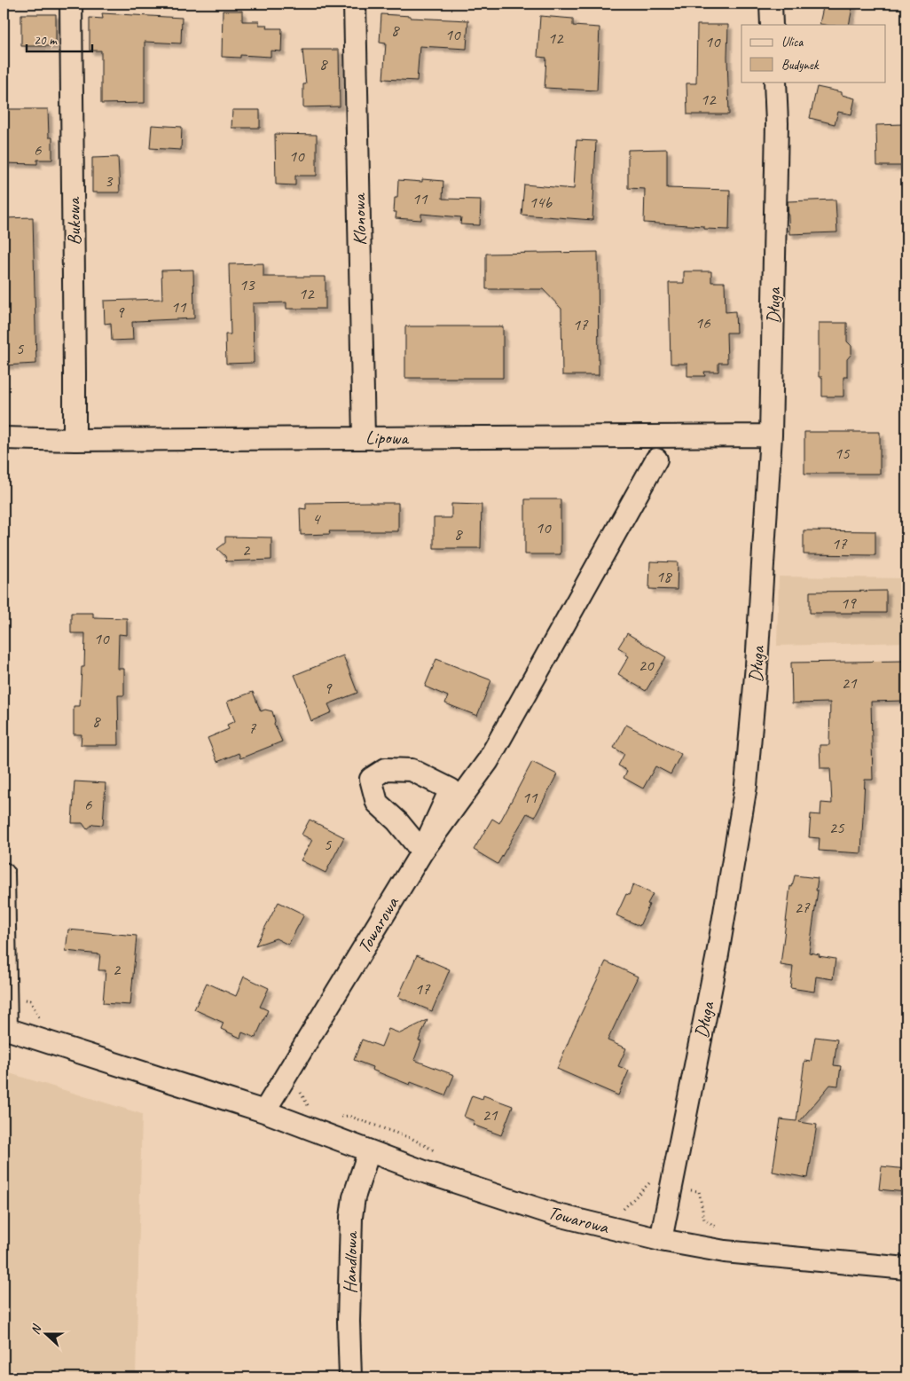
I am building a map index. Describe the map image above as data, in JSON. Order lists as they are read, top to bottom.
{
  "streets": {
    "street": [
      "Klonowa",
      "Bukowa",
      "Długa",
      "Lipowa",
      "Towarowa",
      "Handlowa"
    ]
  },
  "crossings": [
    ["Klonowa", "Lipowa"],
    ["Bukowa", "Lipowa"],
    ["Długa", "Lipowa"],
    ["Długa", "Towarowa"],
    ["Towarowa", "Handlowa"]
  ],
  "house_numbers": [
    "8",
    "10",
    "12",
    "10",
    "8",
    "12",
    "6",
    "10",
    "3",
    "11",
    "14b",
    "13",
    "12",
    "11",
    "9",
    "16",
    "17",
    "5",
    "15",
    "4",
    "10",
    "8",
    "17",
    "2",
    "18",
    "19",
    "10",
    "20",
    "21",
    "9",
    "8",
    "7",
    "11",
    "6",
    "25",
    "5",
    "27",
    "2",
    "17",
    "21"
  ],
  "legend": ["Ulica", "Budynek"],
  "scale_bar": "20 m",
  "north": "left"
}
